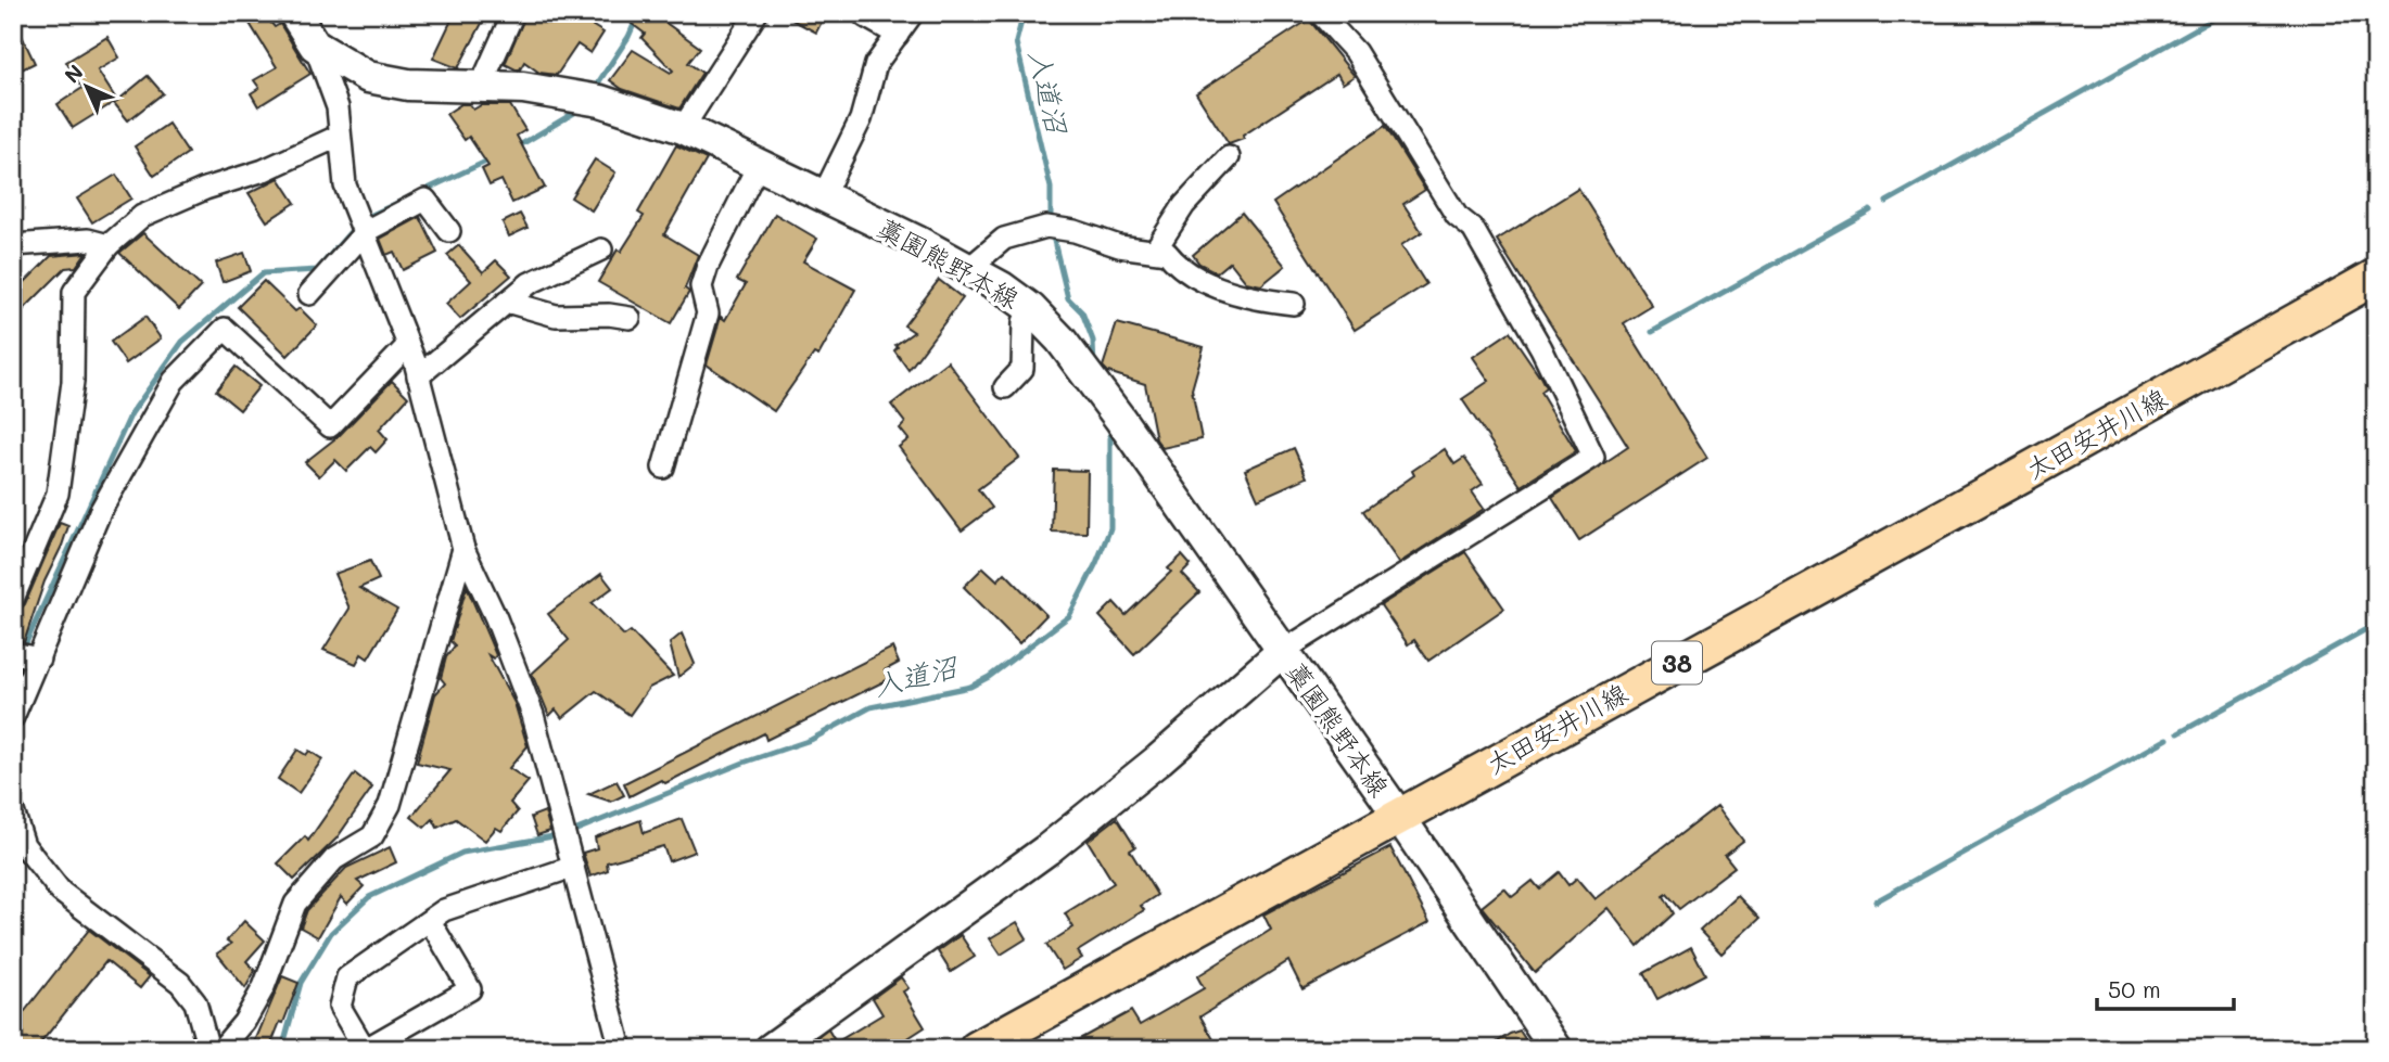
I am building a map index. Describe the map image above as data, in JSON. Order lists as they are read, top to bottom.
{
  "streets": {
    "main road": ["藁園熊野本線", "太田安井川線", "38"]
  },
  "crossings": [
    ["藁園熊野本線", "太田安井川線"]
  ],
  "water": ["入道沼"],
  "scale_bar": "50 m",
  "north": "top left"
}
